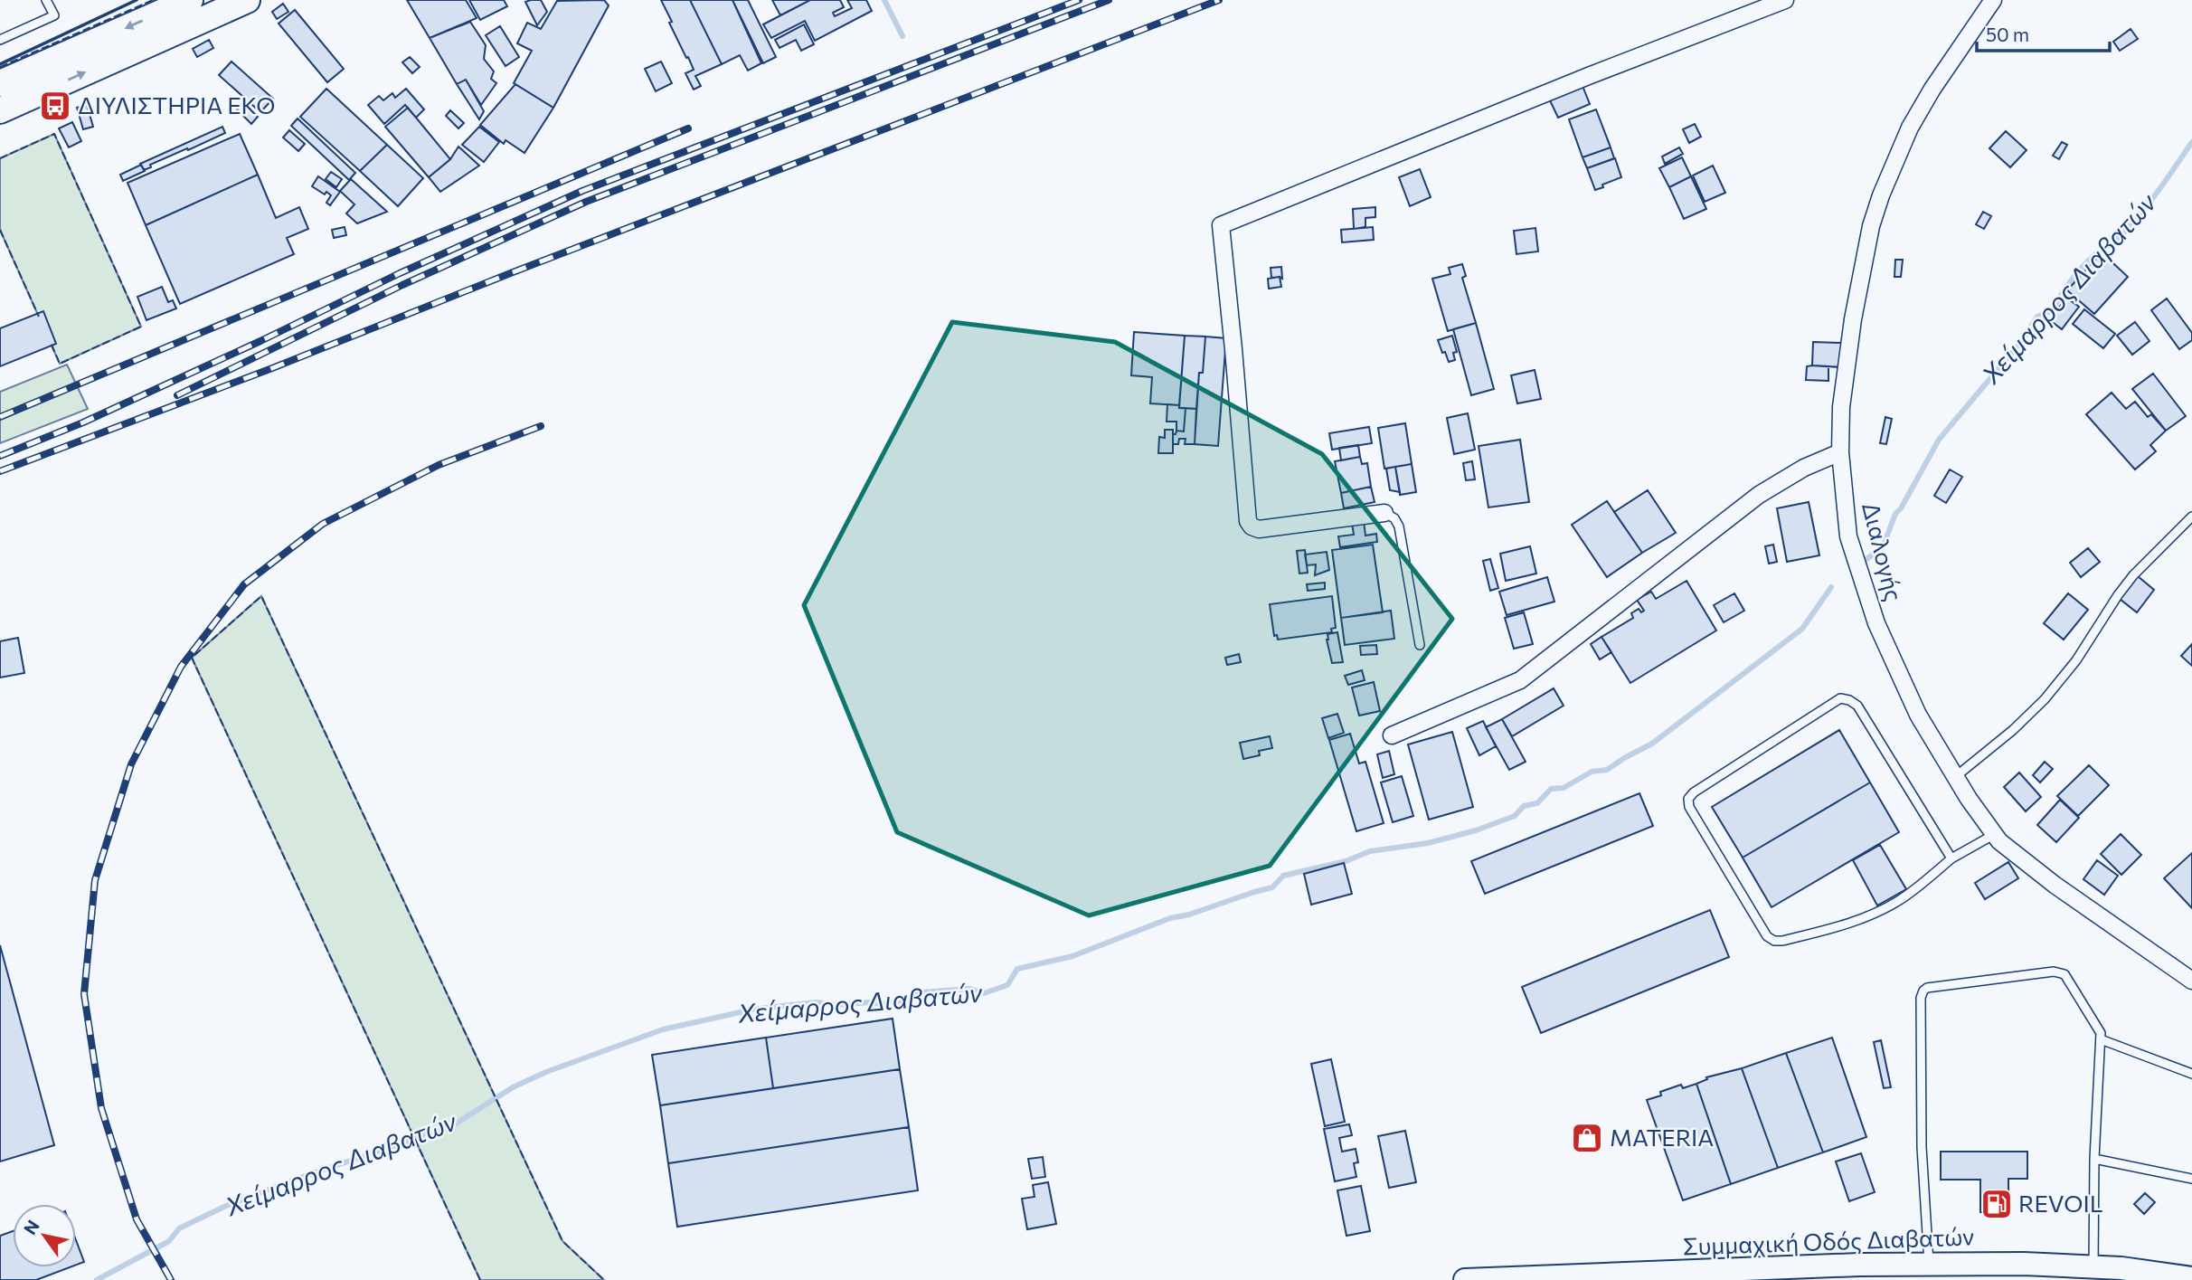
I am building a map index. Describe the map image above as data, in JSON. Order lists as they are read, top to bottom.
{
  "streets": {
    "street": ["Διαλογής", "Συμμαχική Οδός Διαβατών"]
  },
  "water": ["Χείμαρρος Διαβατών"],
  "places": {
    "bus stop": ["ΔΙΥΛΙΣΤΗΡΙΑ ΕΚΟ"],
    "shop": ["MATERIA"],
    "fuel station": ["REVOIL"]
  },
  "scale_bar": "50 m",
  "north": "top left"
}
